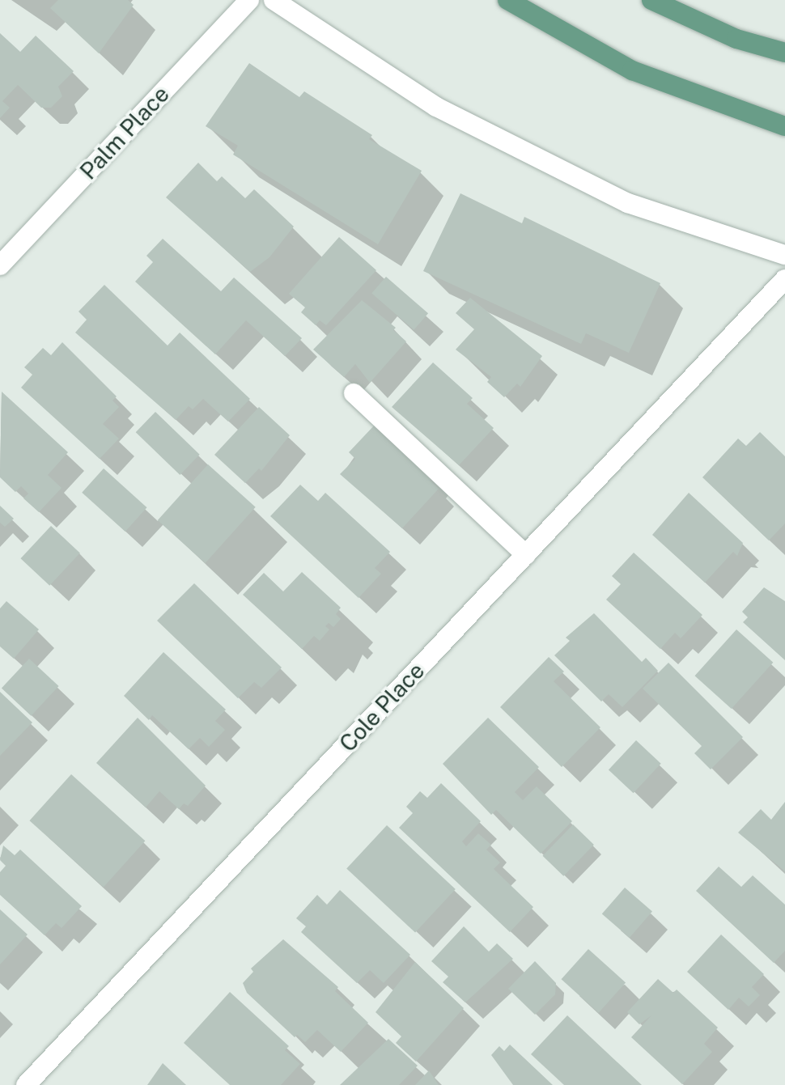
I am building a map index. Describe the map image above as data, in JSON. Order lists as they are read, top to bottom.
{
  "streets": {
    "street": ["Palm Place", "Cole Place"]
  }
}
